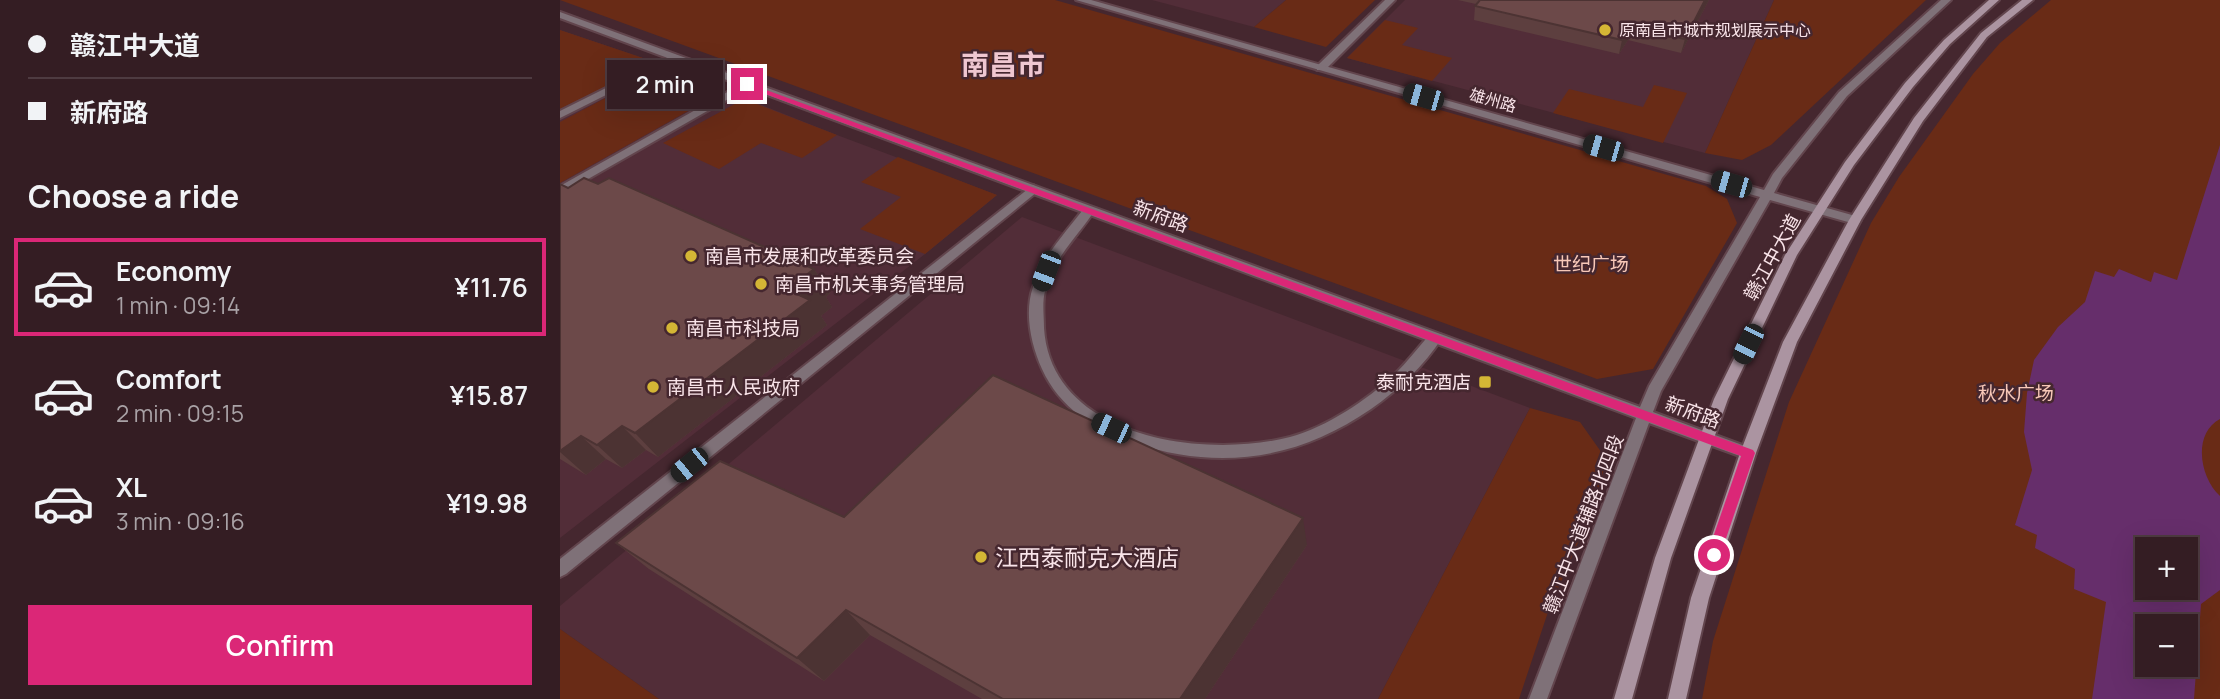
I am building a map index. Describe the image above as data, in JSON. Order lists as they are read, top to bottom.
{
  "streets": {
    "main road": ["赣江中大道"],
    "street": ["雄州路", "新府路", "赣江中大道辅路北四段"]
  },
  "crossings": [
    ["雄州路", "赣江中大道"],
    ["雄州路", "赣江中大道辅路北四段"],
    ["新府路", "赣江中大道"],
    ["新府路", "赣江中大道辅路北四段"]
  ],
  "districts": ["南昌市"],
  "parks": ["世纪广场", "秋水广场"],
  "places": {
    "other": [
      "原南昌市城市规划展示中心",
      "南昌市发展和改革委员会",
      "南昌市机关事务管理局",
      "南昌市科技局",
      "南昌市人民政府",
      "江西泰耐克大酒店"
    ],
    "transit": ["泰耐克酒店"]
  },
  "page": {
    "banner": ["赣江中大道", "新府路"],
    "bubble": "2 min",
    "heading": "Choose a ride",
    "list": [
      {
        "name": "Economy",
        "note": "1 min · 09:14",
        "value": "¥11.76"
      },
      {
        "name": "Comfort",
        "note": "2 min · 09:15",
        "value": "¥15.87"
      },
      {
        "name": "XL",
        "note": "3 min · 09:16",
        "value": "¥19.98"
      }
    ],
    "map_buttons": ["+", "−"],
    "buttons": "Confirm"
  }
}
